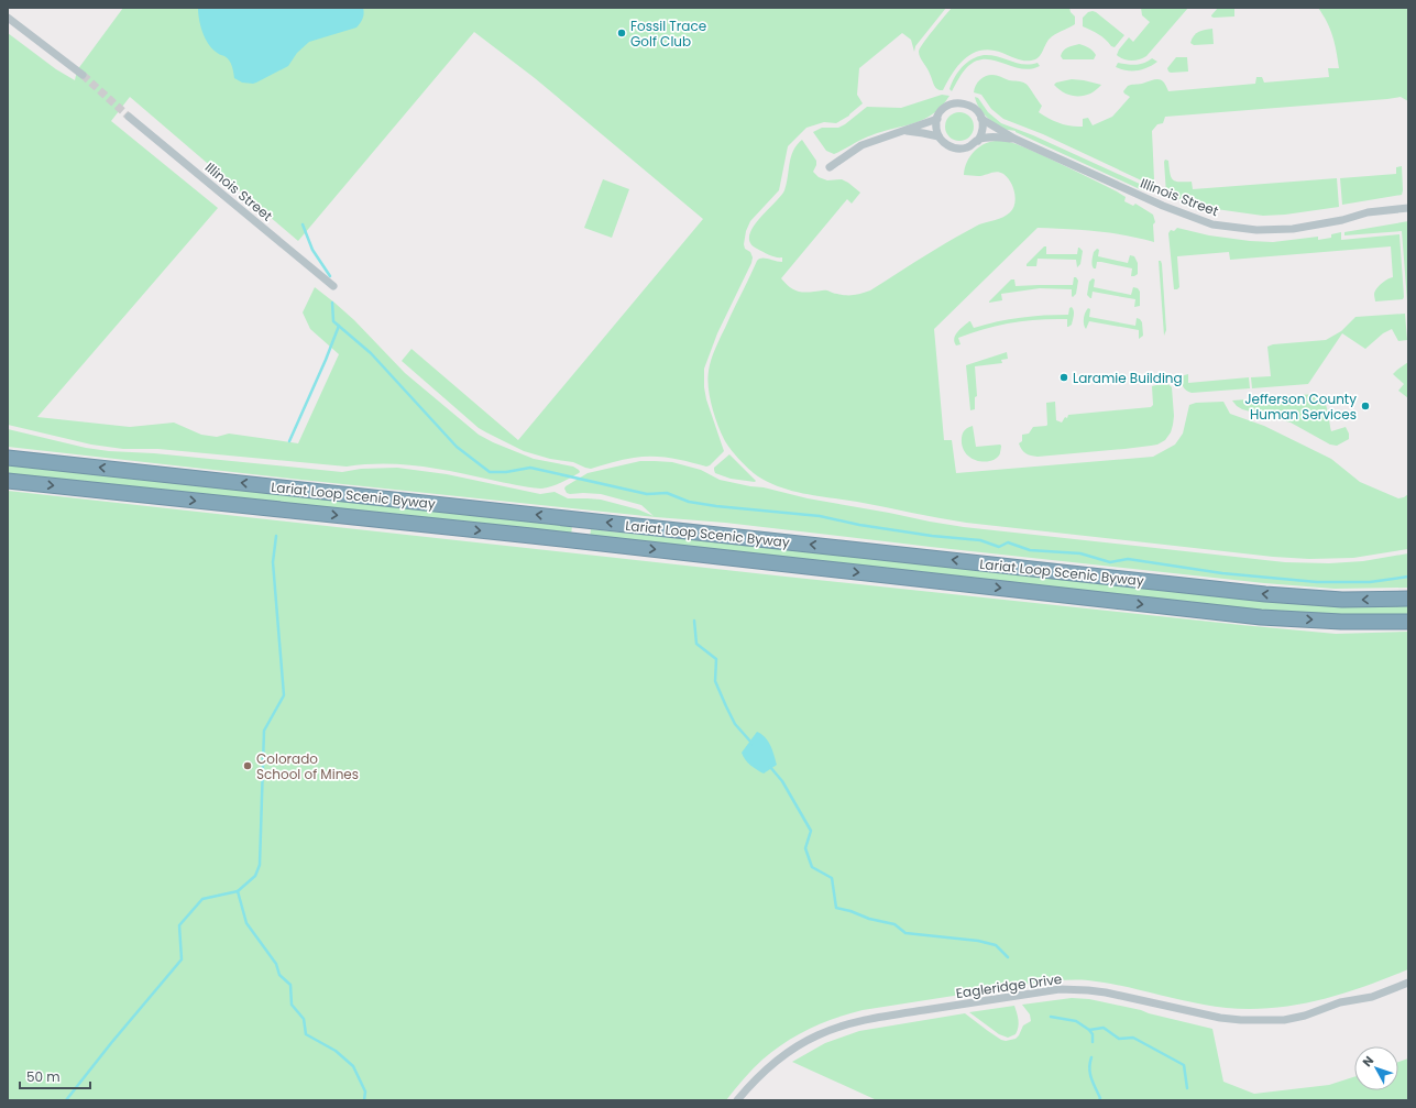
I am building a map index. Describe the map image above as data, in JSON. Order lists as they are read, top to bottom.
{
  "streets": {
    "highway": ["Lariat Loop Scenic Byway"],
    "street": ["Illinois Street", "Eagleridge Drive"]
  },
  "places": [
    "Fossil Trace Golf Club",
    "Laramie Building",
    "Jefferson County Human Services",
    "Colorado School of Mines"
  ],
  "scale_bar": "50 m",
  "north": "top left"
}
